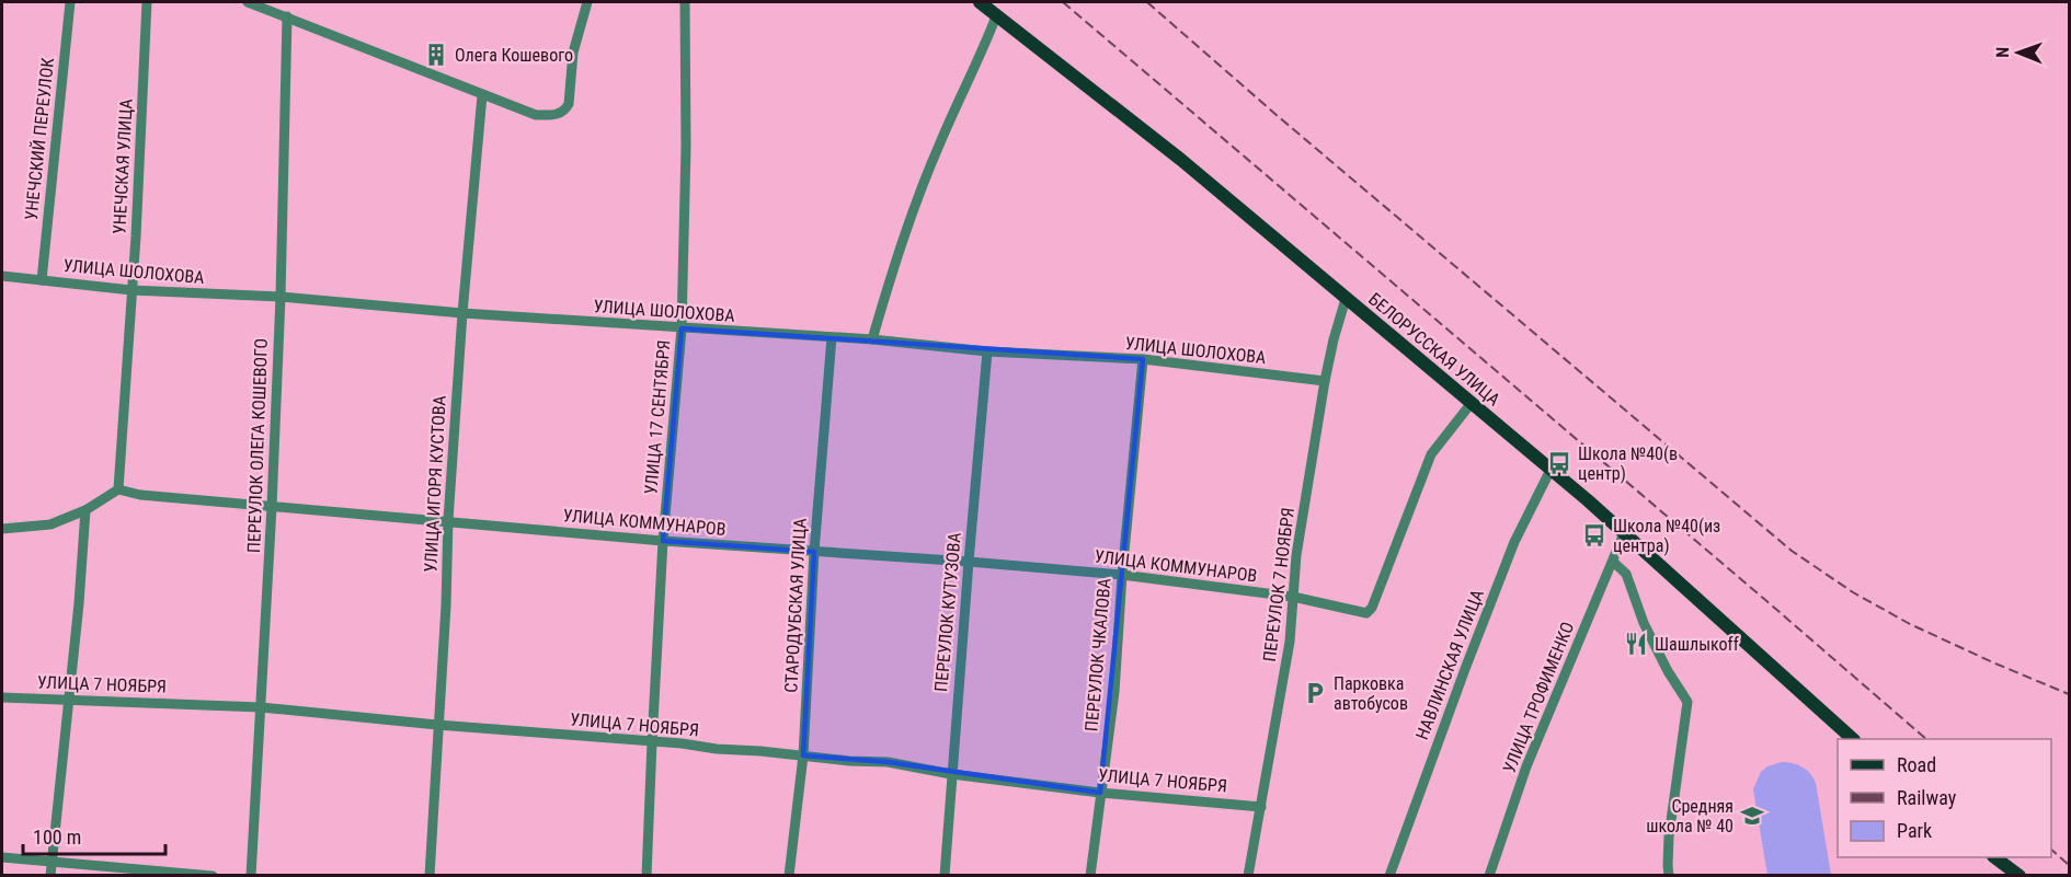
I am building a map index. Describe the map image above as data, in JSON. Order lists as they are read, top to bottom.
{
  "streets": {
    "main road": ["БЕЛОРУССКАЯ УЛИЦА"],
    "street": [
      "УНЕЧСКИЙ ПЕРЕУЛОК",
      "УНЕЧСКАЯ УЛИЦА",
      "УЛИЦА ШОЛОХОВА",
      "УЛИЦА 17 СЕНТЯБРЯ",
      "ПЕРЕУЛОК ОЛЕГА КОШЕВОГО",
      "УЛИЦА ИГОРЯ КУСТОВА",
      "УЛИЦА КОММУНАРОВ",
      "ПЕРЕУЛОК 7 НОЯБРЯ",
      "СТАРОДУБСКАЯ УЛИЦА",
      "ПЕРЕУЛОК КУТУЗОВА",
      "ПЕРЕУЛОК ЧКАЛОВА",
      "НАВЛИНСКАЯ УЛИЦА",
      "УЛИЦА 7 НОЯБРЯ",
      "УЛИЦА ТРОФИМЕНКО"
    ]
  },
  "crossings": [
    ["УНЕЧСКИЙ ПЕРЕУЛОК", "УЛИЦА ШОЛОХОВА"],
    ["УНЕЧСКАЯ УЛИЦА", "УЛИЦА ШОЛОХОВА"],
    ["УНЕЧСКАЯ УЛИЦА", "УЛИЦА КОММУНАРОВ"],
    ["УЛИЦА ШОЛОХОВА", "УЛИЦА 17 СЕНТЯБРЯ"],
    ["УЛИЦА ШОЛОХОВА", "ПЕРЕУЛОК ОЛЕГА КОШЕВОГО"],
    ["УЛИЦА ШОЛОХОВА", "УЛИЦА ИГОРЯ КУСТОВА"],
    ["УЛИЦА ШОЛОХОВА", "ПЕРЕУЛОК 7 НОЯБРЯ"],
    ["УЛИЦА ШОЛОХОВА", "СТАРОДУБСКАЯ УЛИЦА"],
    ["УЛИЦА ШОЛОХОВА", "ПЕРЕУЛОК КУТУЗОВА"],
    ["УЛИЦА ШОЛОХОВА", "ПЕРЕУЛОК ЧКАЛОВА"],
    ["БЕЛОРУССКАЯ УЛИЦА", "УЛИЦА КОММУНАРОВ"],
    ["БЕЛОРУССКАЯ УЛИЦА", "ПЕРЕУЛОК 7 НОЯБРЯ"],
    ["БЕЛОРУССКАЯ УЛИЦА", "НАВЛИНСКАЯ УЛИЦА"],
    ["БЕЛОРУССКАЯ УЛИЦА", "УЛИЦА ТРОФИМЕНКО"],
    ["УЛИЦА 17 СЕНТЯБРЯ", "УЛИЦА КОММУНАРОВ"],
    ["УЛИЦА 17 СЕНТЯБРЯ", "УЛИЦА 7 НОЯБРЯ"],
    ["ПЕРЕУЛОК ОЛЕГА КОШЕВОГО", "УЛИЦА КОММУНАРОВ"],
    ["ПЕРЕУЛОК ОЛЕГА КОШЕВОГО", "УЛИЦА 7 НОЯБРЯ"],
    ["УЛИЦА ИГОРЯ КУСТОВА", "УЛИЦА КОММУНАРОВ"],
    ["УЛИЦА ИГОРЯ КУСТОВА", "УЛИЦА 7 НОЯБРЯ"],
    ["УЛИЦА КОММУНАРОВ", "ПЕРЕУЛОК 7 НОЯБРЯ"],
    ["УЛИЦА КОММУНАРОВ", "СТАРОДУБСКАЯ УЛИЦА"],
    ["УЛИЦА КОММУНАРОВ", "ПЕРЕУЛОК КУТУЗОВА"],
    ["УЛИЦА КОММУНАРОВ", "ПЕРЕУЛОК ЧКАЛОВА"],
    ["ПЕРЕУЛОК 7 НОЯБРЯ", "УЛИЦА 7 НОЯБРЯ"],
    ["СТАРОДУБСКАЯ УЛИЦА", "УЛИЦА 7 НОЯБРЯ"],
    ["ПЕРЕУЛОК КУТУЗОВА", "УЛИЦА 7 НОЯБРЯ"],
    ["ПЕРЕУЛОК ЧКАЛОВА", "УЛИЦА 7 НОЯБРЯ"]
  ],
  "places": {
    "building": ["Олега Кошевого"],
    "bus stop": ["Школа №40(в центр)", "Школа №40(из центра)"],
    "restaurant": ["Шашлыкоff"],
    "parking": ["Парковка автобусов"],
    "school or university": ["Средняя школа № 40"]
  },
  "legend": ["Road", "Railway", "Park"],
  "scale_bar": "100 m",
  "north": "left"
}
